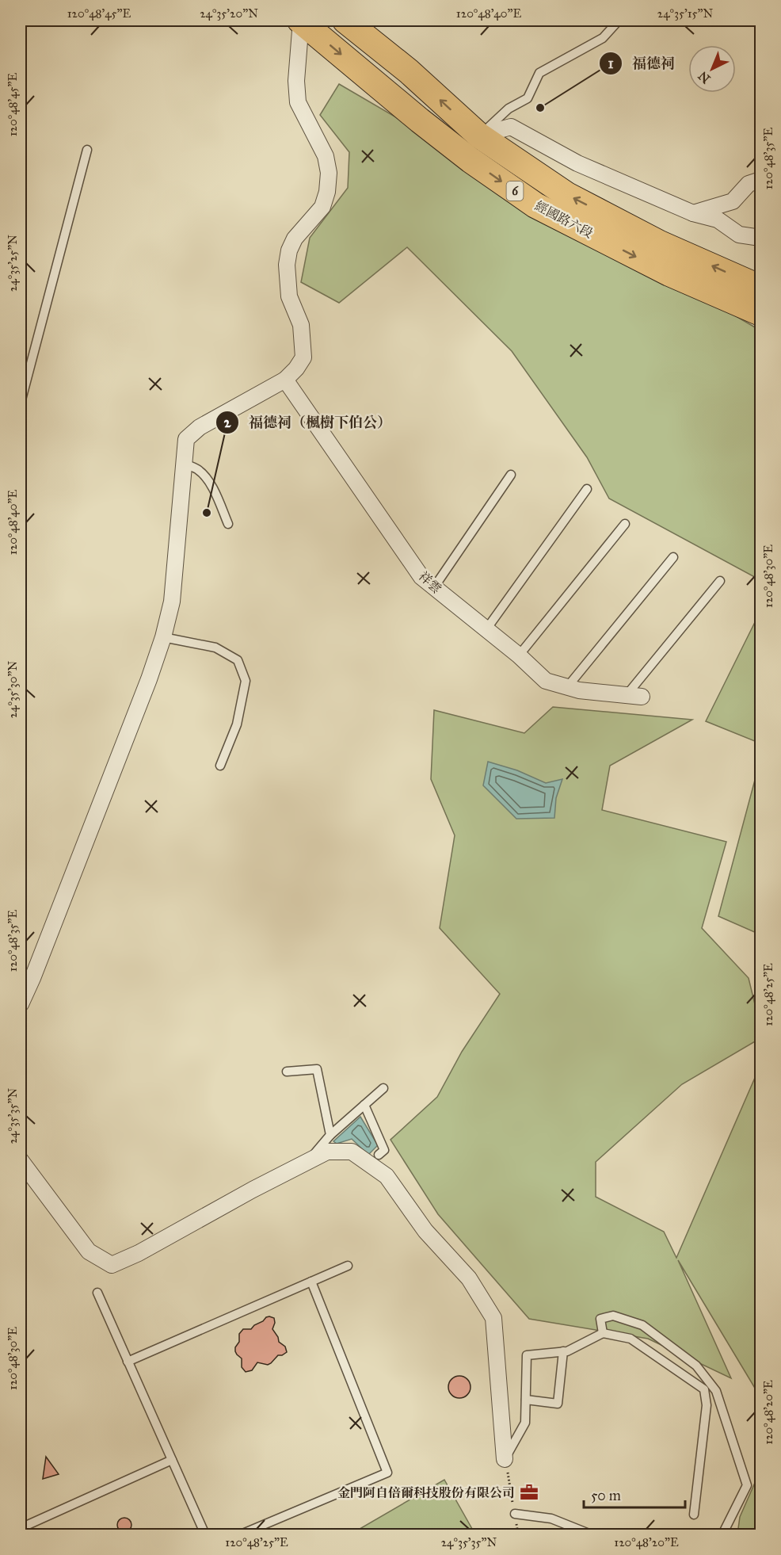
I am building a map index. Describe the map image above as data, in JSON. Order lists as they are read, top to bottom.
{
  "streets": {
    "main road": ["6", "經國路六段"],
    "street": ["祥雲"]
  },
  "places": {
    "other": ["福德祠", "福德祠（楓樹下伯公）"],
    "office": ["金門阿自倍爾科技股份有限公司"]
  },
  "scale_bar": "50 m",
  "north": "bottom left",
  "coordinates": [
    "120°48'45\"E",
    "24°35'20\"N",
    "120°48'40\"E",
    "24°35'15\"N",
    "120°48'35\"E",
    "24°35'25\"N",
    "120°48'30\"E",
    "24°35'30\"N",
    "120°48'25\"E",
    "24°35'35\"N",
    "120°48'20\"E"
  ]
}
